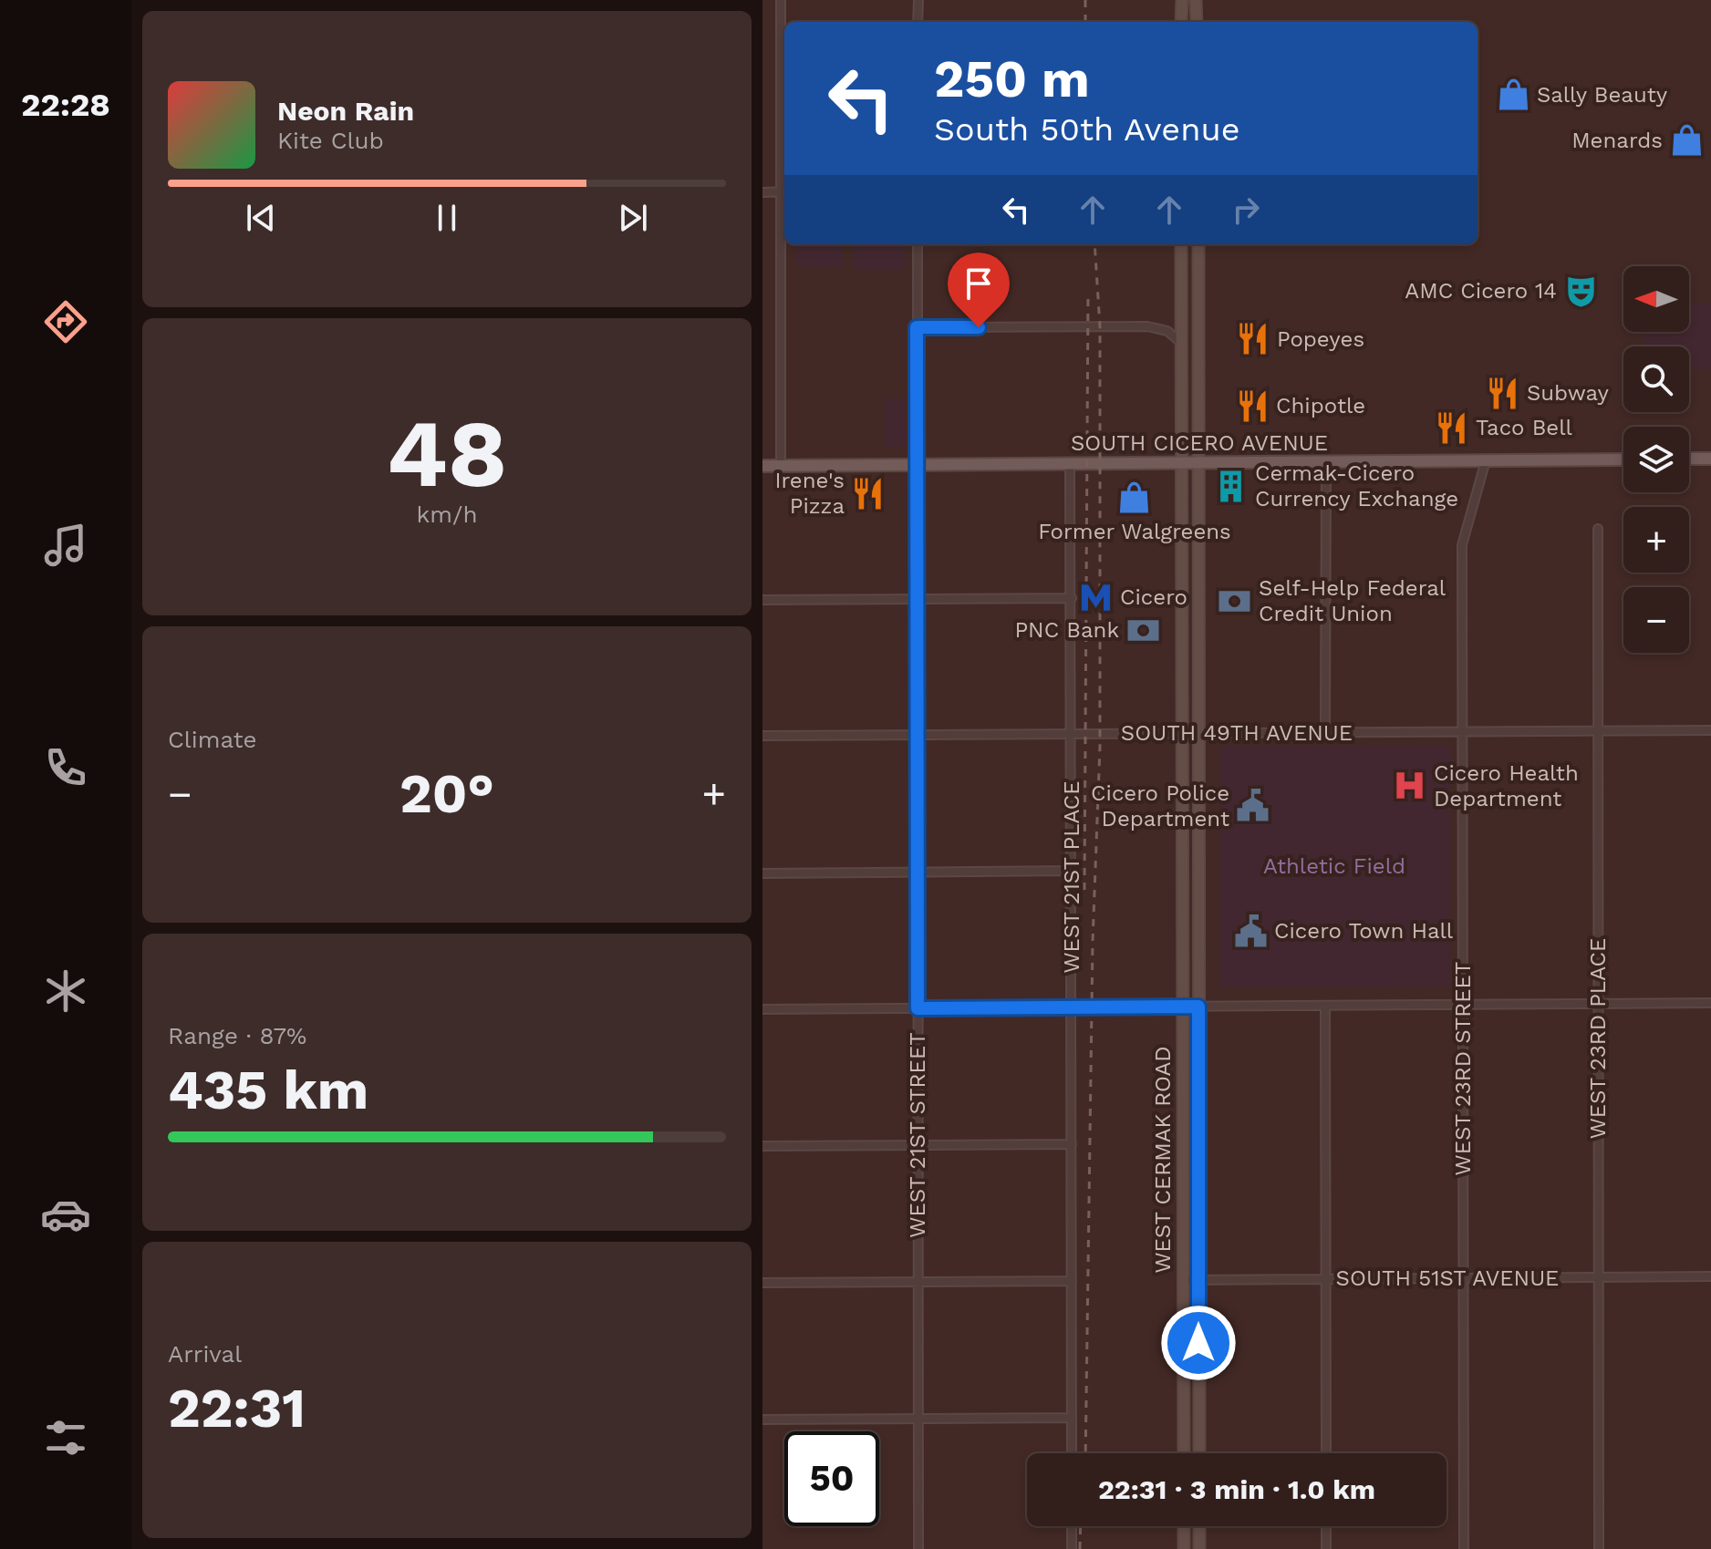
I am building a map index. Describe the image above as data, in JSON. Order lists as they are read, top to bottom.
{
  "streets": {
    "main road": ["SOUTH CICERO AVENUE", "WEST CERMAK ROAD"],
    "street": [
      "SOUTH 49TH AVENUE",
      "WEST 21ST PLACE",
      "WEST 23RD PLACE",
      "WEST 23RD STREET",
      "WEST 21ST STREET",
      "SOUTH 51ST AVENUE"
    ]
  },
  "crossings": [
    ["SOUTH CICERO AVENUE", "WEST 21ST PLACE"],
    ["SOUTH CICERO AVENUE", "WEST 23RD STREET"],
    ["SOUTH CICERO AVENUE", "WEST 21ST STREET"],
    ["SOUTH CICERO AVENUE", "WEST CERMAK ROAD"],
    ["SOUTH 49TH AVENUE", "WEST 21ST PLACE"],
    ["SOUTH 49TH AVENUE", "WEST 23RD PLACE"],
    ["SOUTH 49TH AVENUE", "WEST 23RD STREET"],
    ["SOUTH 49TH AVENUE", "WEST 21ST STREET"],
    ["SOUTH 49TH AVENUE", "WEST CERMAK ROAD"],
    ["WEST 23RD PLACE", "SOUTH 51ST AVENUE"],
    ["WEST 23RD STREET", "SOUTH 51ST AVENUE"],
    ["WEST CERMAK ROAD", "SOUTH 51ST AVENUE"]
  ],
  "parks": ["Athletic Field"],
  "places": {
    "shop": ["Sally Beauty", "Menards", "Former Walgreens"],
    "theatre": ["AMC Cicero 14"],
    "restaurant": [
      "Popeyes",
      "Subway",
      "Chipotle",
      "Taco Bell",
      "Irene's Pizza"
    ],
    "building": ["Cermak-Cicero Currency Exchange"],
    "metro station": ["Cicero"],
    "bank": ["Self-Help Federal Credit Union", "PNC Bank"],
    "hospital": ["Cicero Health Department"],
    "public building": ["Cicero Police Department", "Cicero Town Hall"]
  },
  "north": "left",
  "page": {
    "tabs": "22:28",
    "turn": ["250 m", "South 50th Avenue"],
    "song": ["Neon Rain", "Kite Club"],
    "map_buttons": ["+", "−"],
    "tile": [
      ["48", "km/h"],
      "Climate",
      ["Range · 87%", "435 km"],
      ["Arrival", "22:31"]
    ],
    "heat": ["−", "20°", "+"],
    "limit": "50",
    "trip": "22:31 · 3 min · 1.0 km"
  }
}
